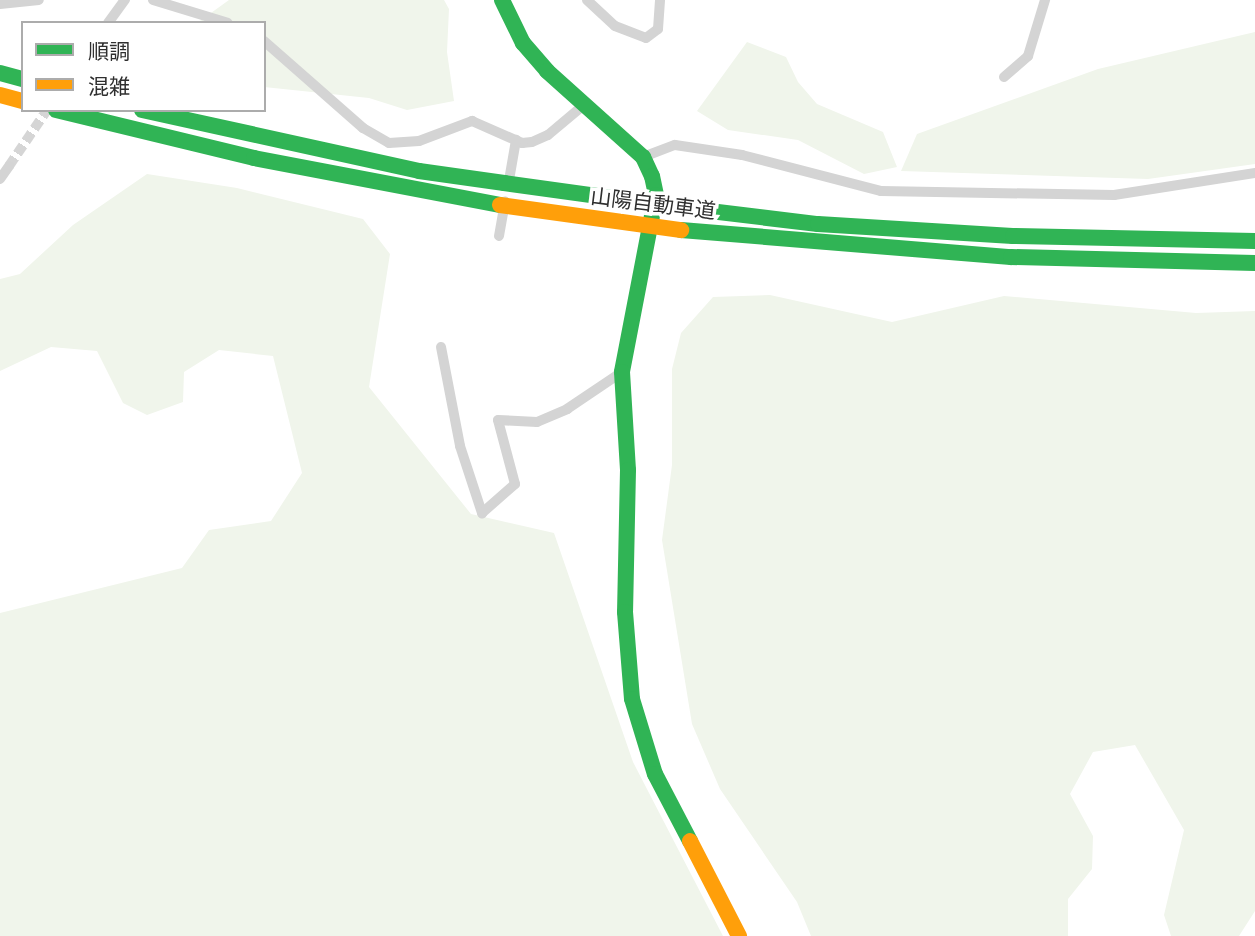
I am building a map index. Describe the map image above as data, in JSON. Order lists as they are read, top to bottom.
{
  "streets": {
    "main road": ["山陽自動車道"]
  },
  "legend": ["順調", "混雑"]
}
